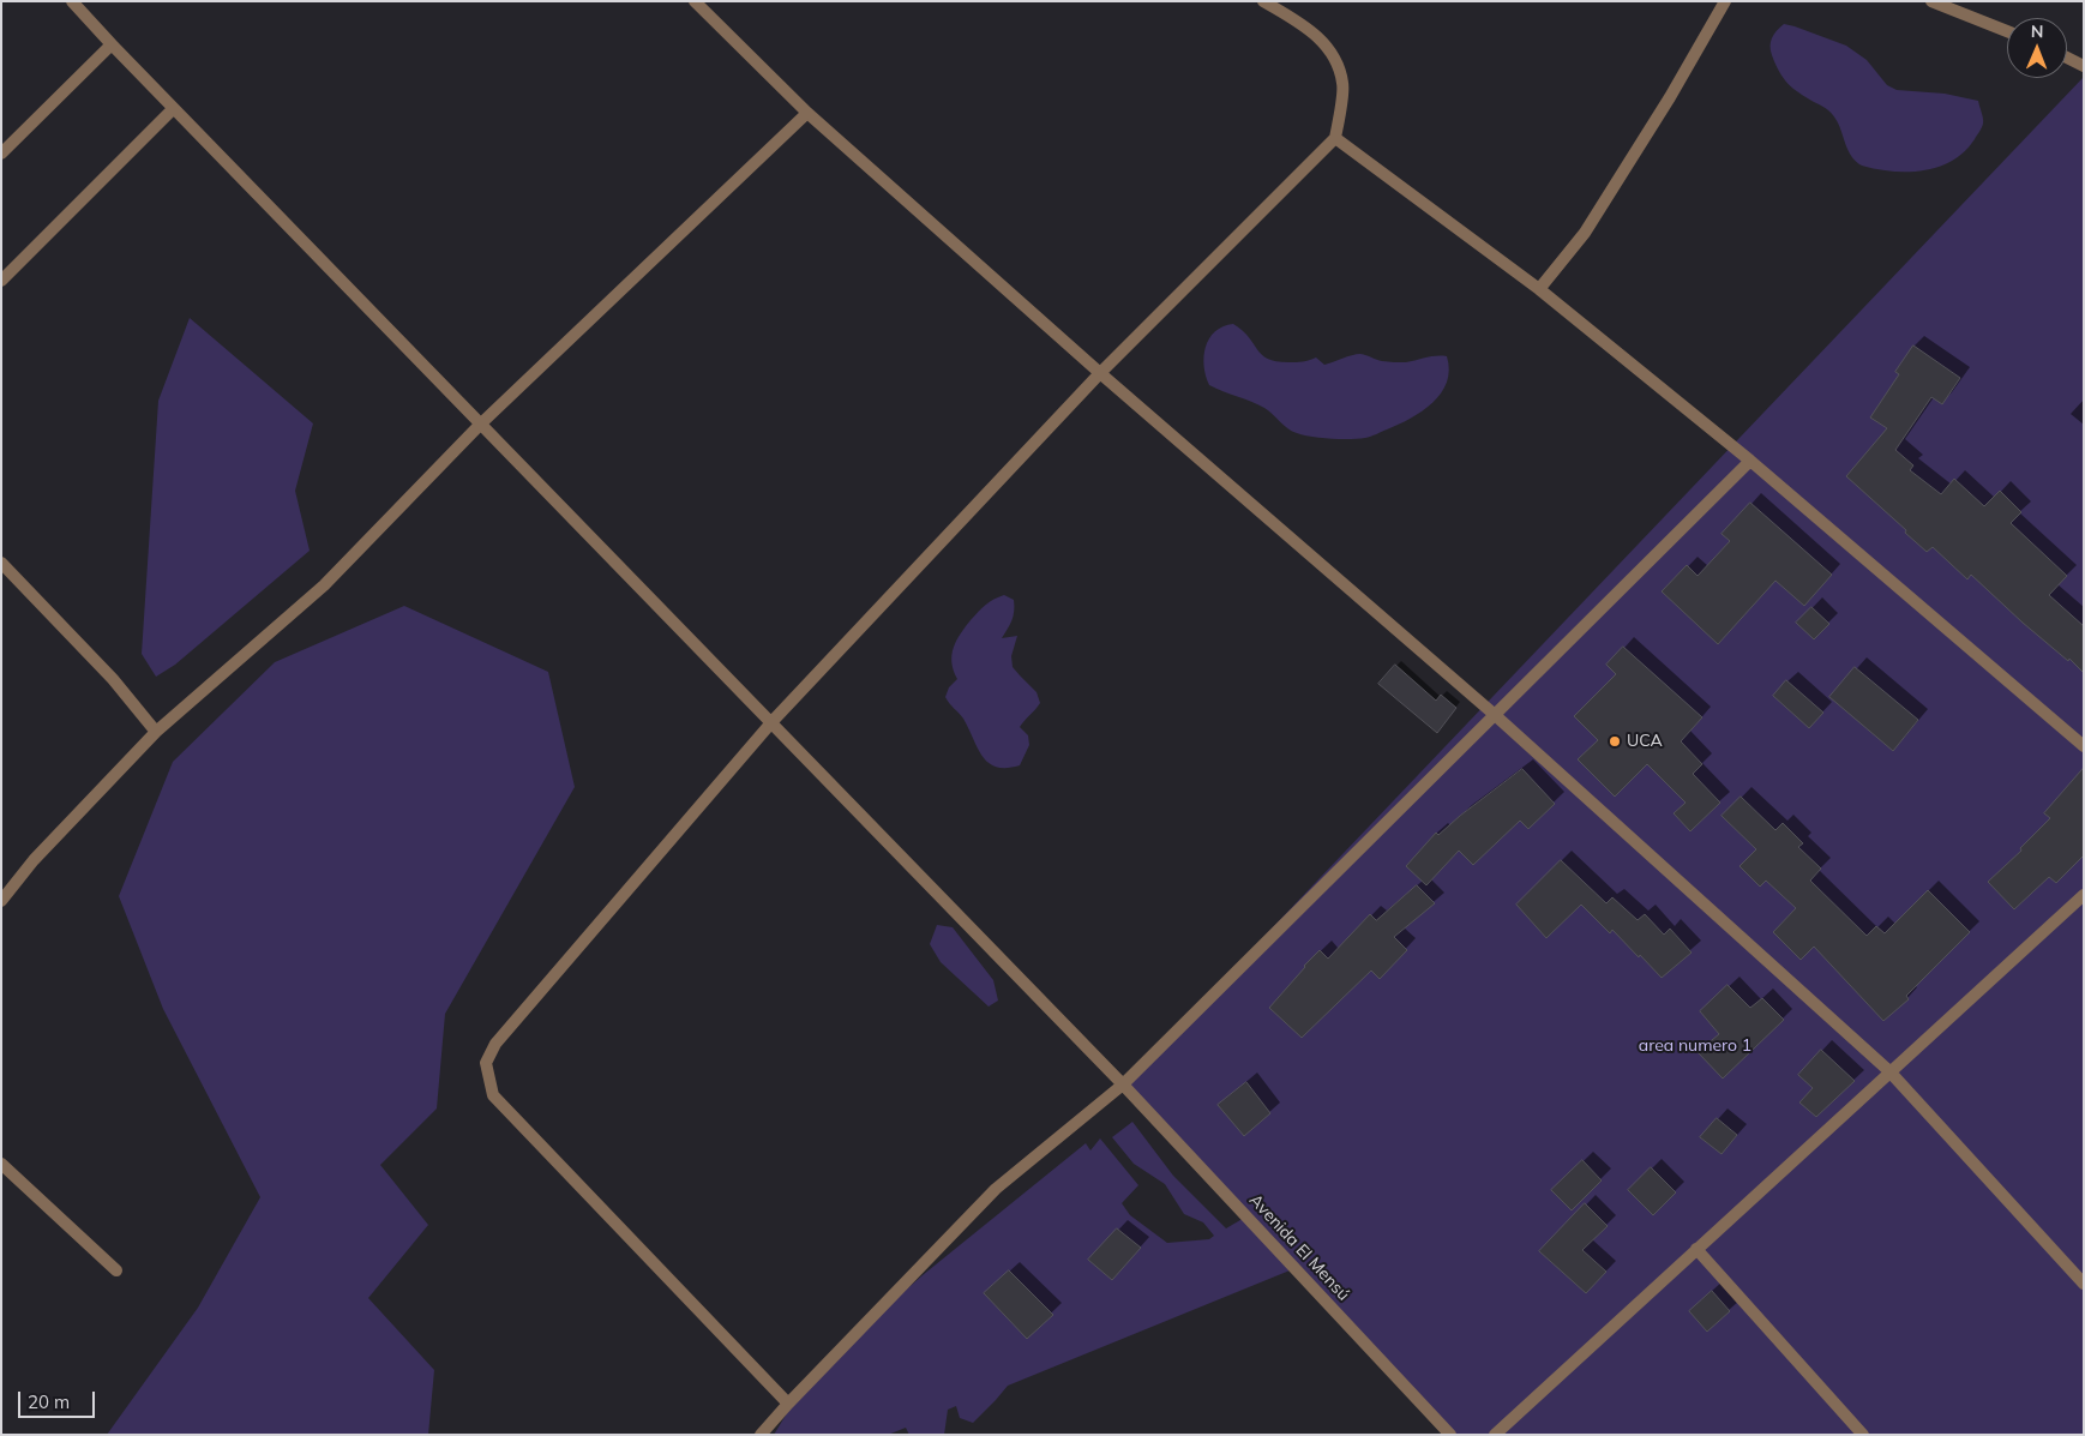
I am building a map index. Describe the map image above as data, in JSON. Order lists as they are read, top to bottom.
{
  "streets": {
    "street": ["Avenida El Mensú"]
  },
  "parks": ["area numero 1"],
  "places": ["UCA"],
  "scale_bar": "20 m",
  "north": "top"
}
